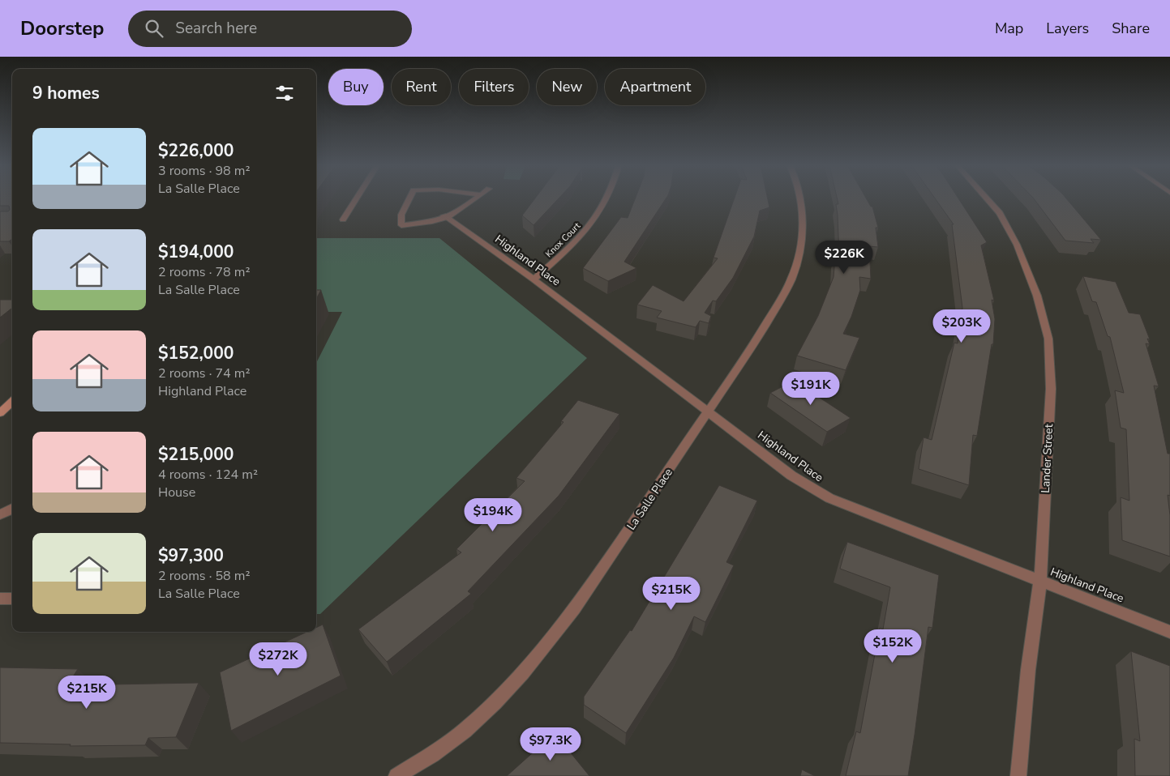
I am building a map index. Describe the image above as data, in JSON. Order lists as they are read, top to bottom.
{
  "streets": {
    "street": [
      "Knox Court",
      "Highland Place",
      "Lander Street",
      "La Salle Place"
    ]
  },
  "crossings": [
    ["Knox Court", "Highland Place"],
    ["Highland Place", "Lander Street"],
    ["Highland Place", "La Salle Place"]
  ],
  "page": {
    "header": "Doorstep",
    "search": "Search here",
    "nav": ["Map", "Layers", "Share"],
    "chip": [
      "Buy",
      "Rent",
      "Filters",
      "New",
      "Apartment"
    ],
    "heading": "9 homes",
    "list": [
      {
        "name": "$226,000",
        "note": "3 rooms · 98 m² · La Salle Place"
      },
      {
        "name": "$194,000",
        "note": "2 rooms · 78 m² · La Salle Place"
      },
      {
        "name": "$152,000",
        "note": "2 rooms · 74 m² · Highland Place"
      },
      {
        "name": "$215,000",
        "note": "4 rooms · 124 m² · House"
      },
      {
        "name": "$97,300",
        "note": "2 rooms · 58 m² · La Salle Place"
      }
    ],
    "price": [
      "$226K",
      "$203K",
      "$191K",
      "$194K",
      "$215K",
      "$152K",
      "$272K",
      "$215K",
      "$97.3K"
    ]
  }
}
